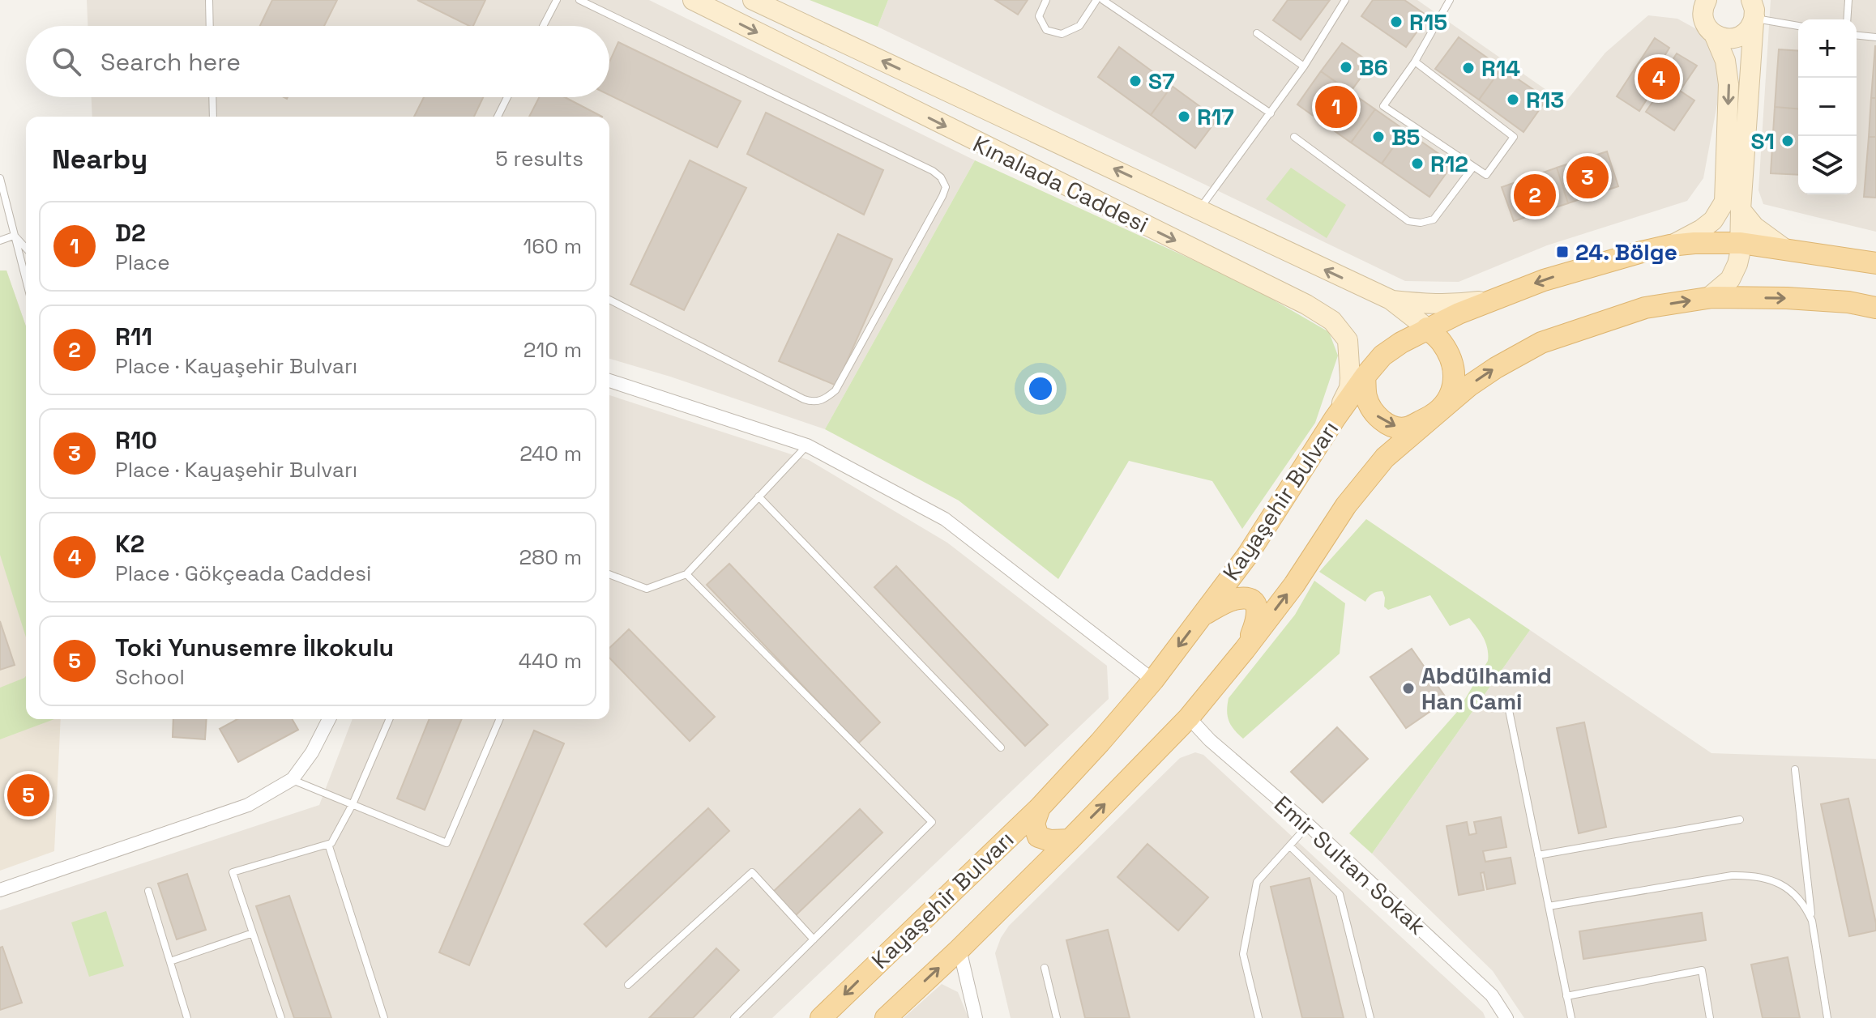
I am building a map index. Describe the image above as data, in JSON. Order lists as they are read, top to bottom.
{
  "streets": {
    "main road": ["Kınalıada Caddesi", "Kayaşehir Bulvarı"],
    "street": ["Emir Sultan Sokak"]
  },
  "crossings": [
    ["Kınalıada Caddesi", "Kayaşehir Bulvarı"],
    ["Kayaşehir Bulvarı", "Emir Sultan Sokak"]
  ],
  "places": {
    "other": [
      "R15",
      "B6",
      "R14",
      "S7",
      "R13",
      "R17",
      "B5",
      "S1",
      "R12",
      "Abdülhamid Han Cami"
    ],
    "transit": ["24. Bölge"]
  },
  "page": {
    "map_buttons": ["+", "−"],
    "search": "Search here",
    "pins": [
      "4",
      "1",
      "3",
      "2",
      "5"
    ],
    "heading": ["Nearby", "5 results"],
    "list": [
      {
        "mark": "1",
        "name": "D2",
        "note": "Place",
        "value": "160 m"
      },
      {
        "mark": "2",
        "name": "R11",
        "note": "Place · Kayaşehir Bulvarı",
        "value": "210 m"
      },
      {
        "mark": "3",
        "name": "R10",
        "note": "Place · Kayaşehir Bulvarı",
        "value": "240 m"
      },
      {
        "mark": "4",
        "name": "K2",
        "note": "Place · Gökçeada Caddesi",
        "value": "280 m"
      },
      {
        "mark": "5",
        "name": "Toki Yunusemre İlkokulu",
        "note": "School",
        "value": "440 m"
      }
    ]
  }
}
